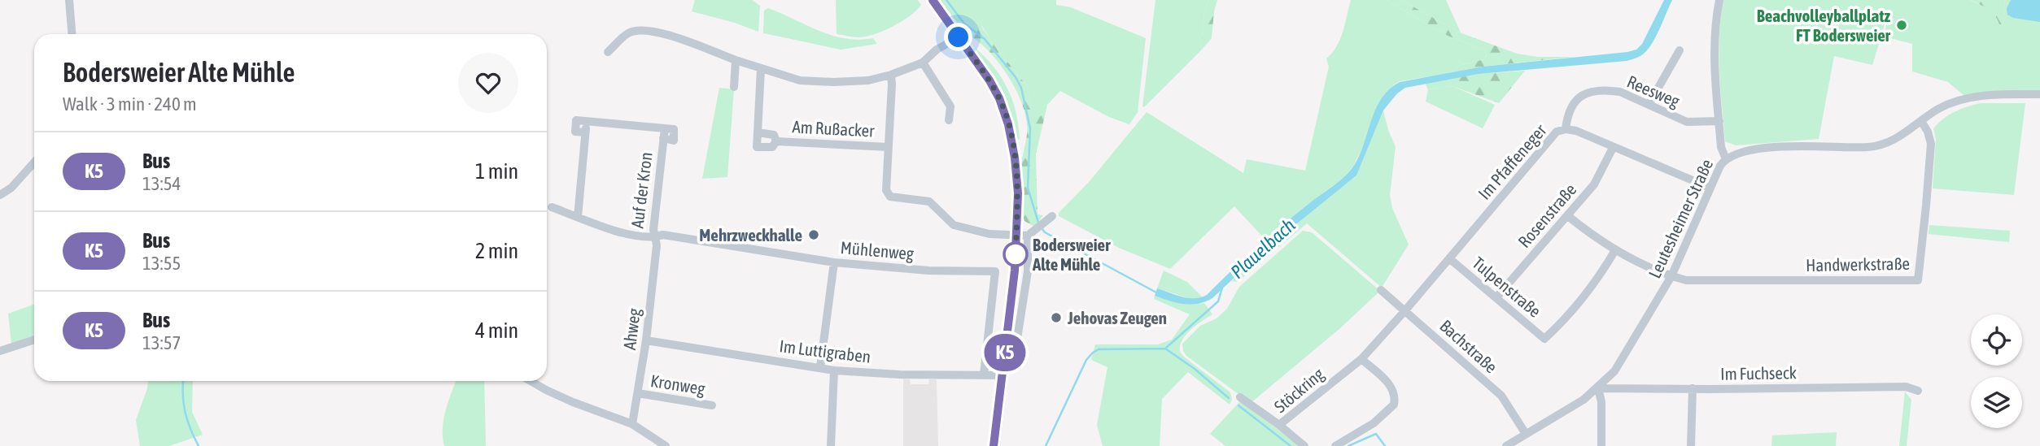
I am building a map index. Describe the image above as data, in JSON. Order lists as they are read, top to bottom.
{
  "streets": {
    "street": [
      "Reesweg",
      "Am Rußacker",
      "Im Pfaffeneger",
      "Auf der Kron",
      "Rosenstraße",
      "Leutesheimer Straße",
      "Mühlenweg",
      "Handwerkstraße",
      "Tulpenstraße",
      "Ahweg",
      "Bachstraße",
      "Im Luttigraben",
      "Im Fuchseck",
      "Kronweg",
      "Stöckring"
    ]
  },
  "crossings": [
    ["Reesweg", "Im Pfaffeneger"],
    ["Im Pfaffeneger", "Rosenstraße"],
    ["Im Pfaffeneger", "Leutesheimer Straße"],
    ["Im Pfaffeneger", "Tulpenstraße"],
    ["Im Pfaffeneger", "Bachstraße"],
    ["Im Pfaffeneger", "Stöckring"],
    ["Auf der Kron", "Mühlenweg"],
    ["Auf der Kron", "Ahweg"],
    ["Rosenstraße", "Tulpenstraße"],
    ["Leutesheimer Straße", "Handwerkstraße"],
    ["Leutesheimer Straße", "Bachstraße"],
    ["Leutesheimer Straße", "Im Fuchseck"],
    ["Mühlenweg", "Ahweg"],
    ["Mühlenweg", "Im Luttigraben"],
    ["Ahweg", "Im Luttigraben"],
    ["Ahweg", "Kronweg"],
    ["Bachstraße", "Stöckring"]
  ],
  "water": ["Plauelbach"],
  "places": [
    "Beachvolleyballplatz FT Bodersweier",
    "Mehrzweckhalle",
    "Bodersweier Alte Mühle",
    "Jehovas Zeugen"
  ],
  "lines": ["bus line K5"],
  "page": {
    "on_map": "K5",
    "heading": ["Bodersweier Alte Mühle", "Walk · 3 min · 240 m"],
    "list": [
      {
        "mark": "K5",
        "name": "Bus",
        "note": "13:54",
        "value": "1 min"
      },
      {
        "mark": "K5",
        "name": "Bus",
        "note": "13:55",
        "value": "2 min"
      },
      {
        "mark": "K5",
        "name": "Bus",
        "note": "13:57",
        "value": "4 min"
      }
    ]
  }
}
